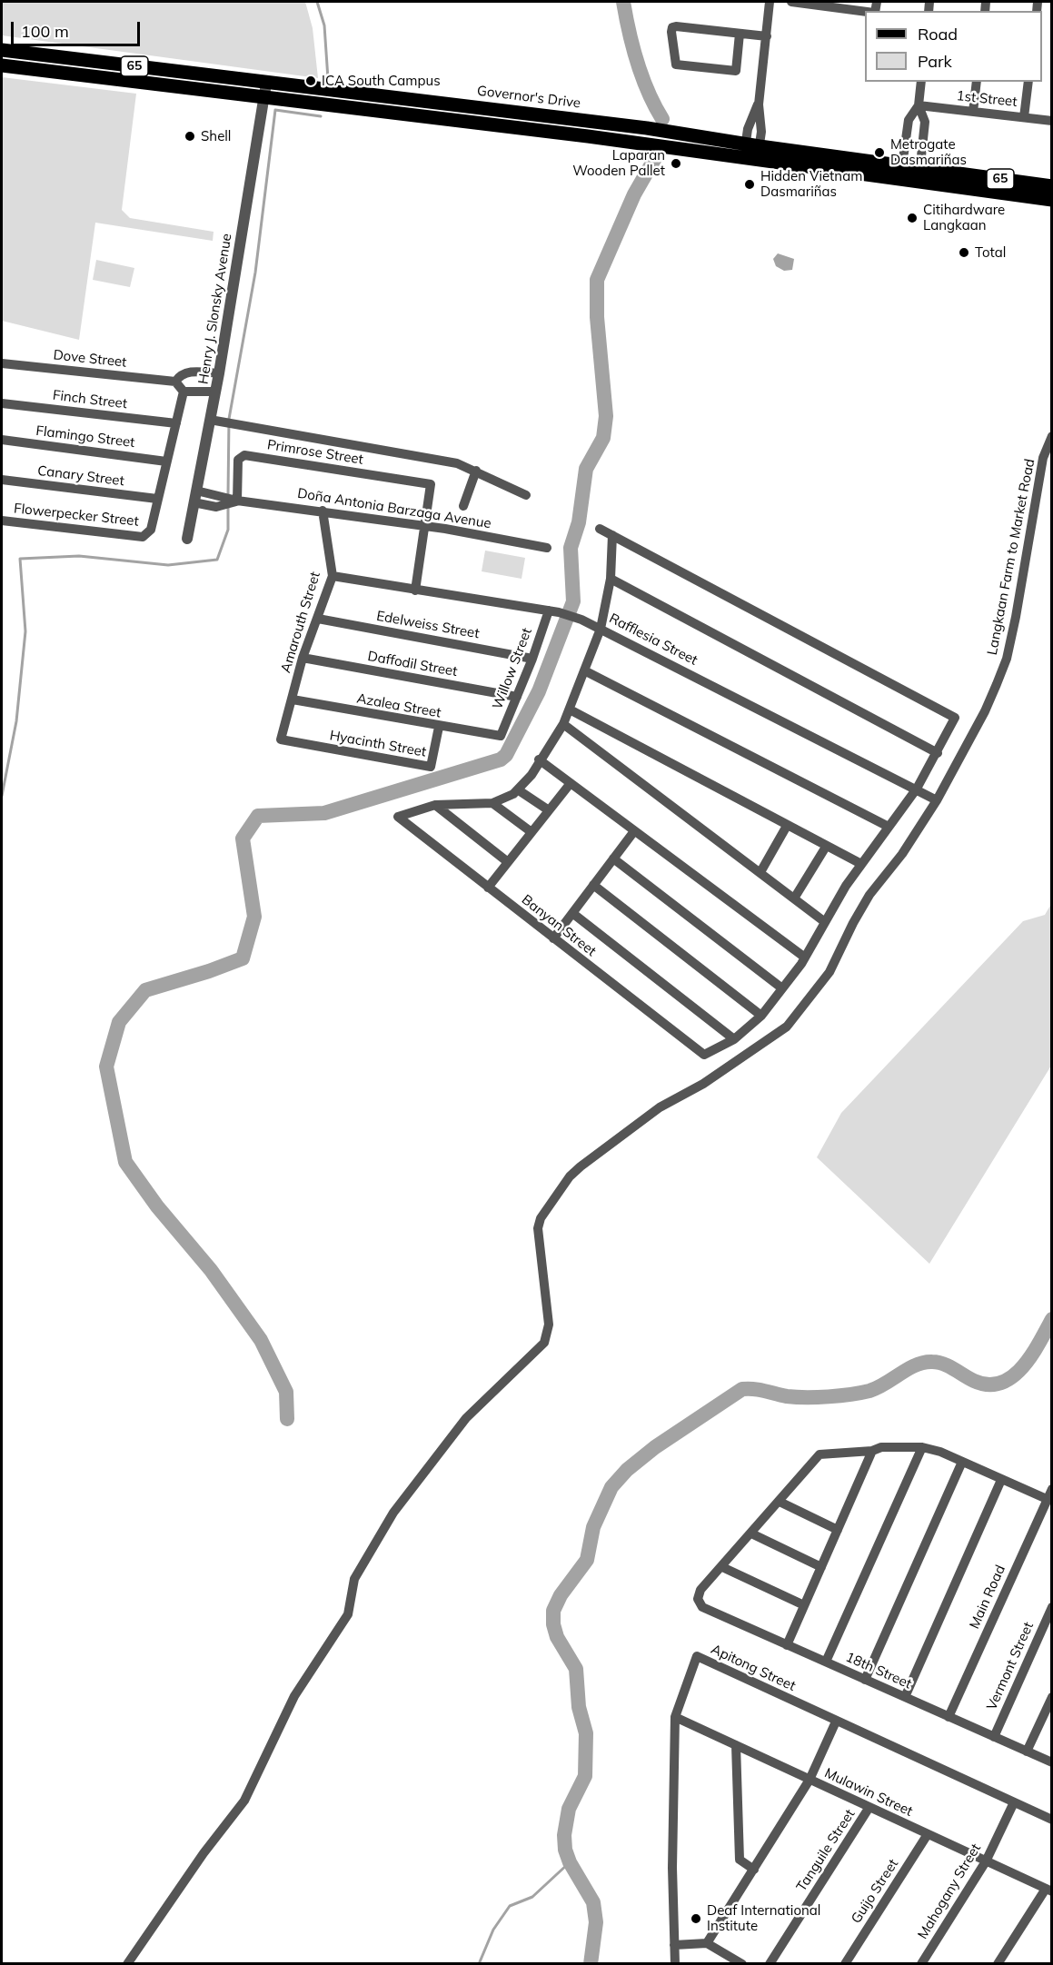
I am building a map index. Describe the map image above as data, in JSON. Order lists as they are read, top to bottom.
{
  "streets": {
    "main road": ["65", "Governor's Drive"],
    "street": [
      "1st Street",
      "Henry J. Slonsky Avenue",
      "Dove Street",
      "Finch Street",
      "Flamingo Street",
      "Primrose Street",
      "Canary Street",
      "Doña Antonia Barzaga Avenue",
      "Flowerpecker Street",
      "Langkaan Farm to Market Road",
      "Amarouth Street",
      "Edelweiss Street",
      "Rafflesia Street",
      "Daffodil Street",
      "Willow Street",
      "Azalea Street",
      "Hyacinth Street",
      "Banyan Street",
      "Main Road",
      "Vermont Street",
      "Apitong Street",
      "18th Street",
      "Mulawin Street",
      "Tanguile Street",
      "Guijo Street",
      "Mahogany Street"
    ]
  },
  "crossings": [
    ["Governor's Drive", "Henry J. Slonsky Avenue"],
    ["Henry J. Slonsky Avenue", "Dove Street"],
    ["Henry J. Slonsky Avenue", "Doña Antonia Barzaga Avenue"],
    ["Primrose Street", "Doña Antonia Barzaga Avenue"],
    ["Canary Street", "Flowerpecker Street"],
    ["Doña Antonia Barzaga Avenue", "Amarouth Street"],
    ["Langkaan Farm to Market Road", "Rafflesia Street"],
    ["Amarouth Street", "Edelweiss Street"],
    ["Amarouth Street", "Rafflesia Street"],
    ["Amarouth Street", "Daffodil Street"],
    ["Amarouth Street", "Azalea Street"],
    ["Amarouth Street", "Hyacinth Street"],
    ["Edelweiss Street", "Willow Street"],
    ["Rafflesia Street", "Willow Street"],
    ["Daffodil Street", "Willow Street"],
    ["Willow Street", "Azalea Street"],
    ["Azalea Street", "Hyacinth Street"],
    ["Main Road", "18th Street"],
    ["Vermont Street", "18th Street"],
    ["Apitong Street", "Mulawin Street"],
    ["Apitong Street", "Mahogany Street"],
    ["Mulawin Street", "Tanguile Street"],
    ["Mulawin Street", "Guijo Street"],
    ["Mulawin Street", "Mahogany Street"]
  ],
  "places": [
    "ICA South Campus",
    "Shell",
    "Metrogate Dasmariñas",
    "Laparan Wooden Pallet",
    "Hidden Vietnam Dasmariñas",
    "Citihardware Langkaan",
    "Total",
    "Deaf International Institute"
  ],
  "legend": ["Road", "Park"],
  "scale_bar": "100 m"
}
